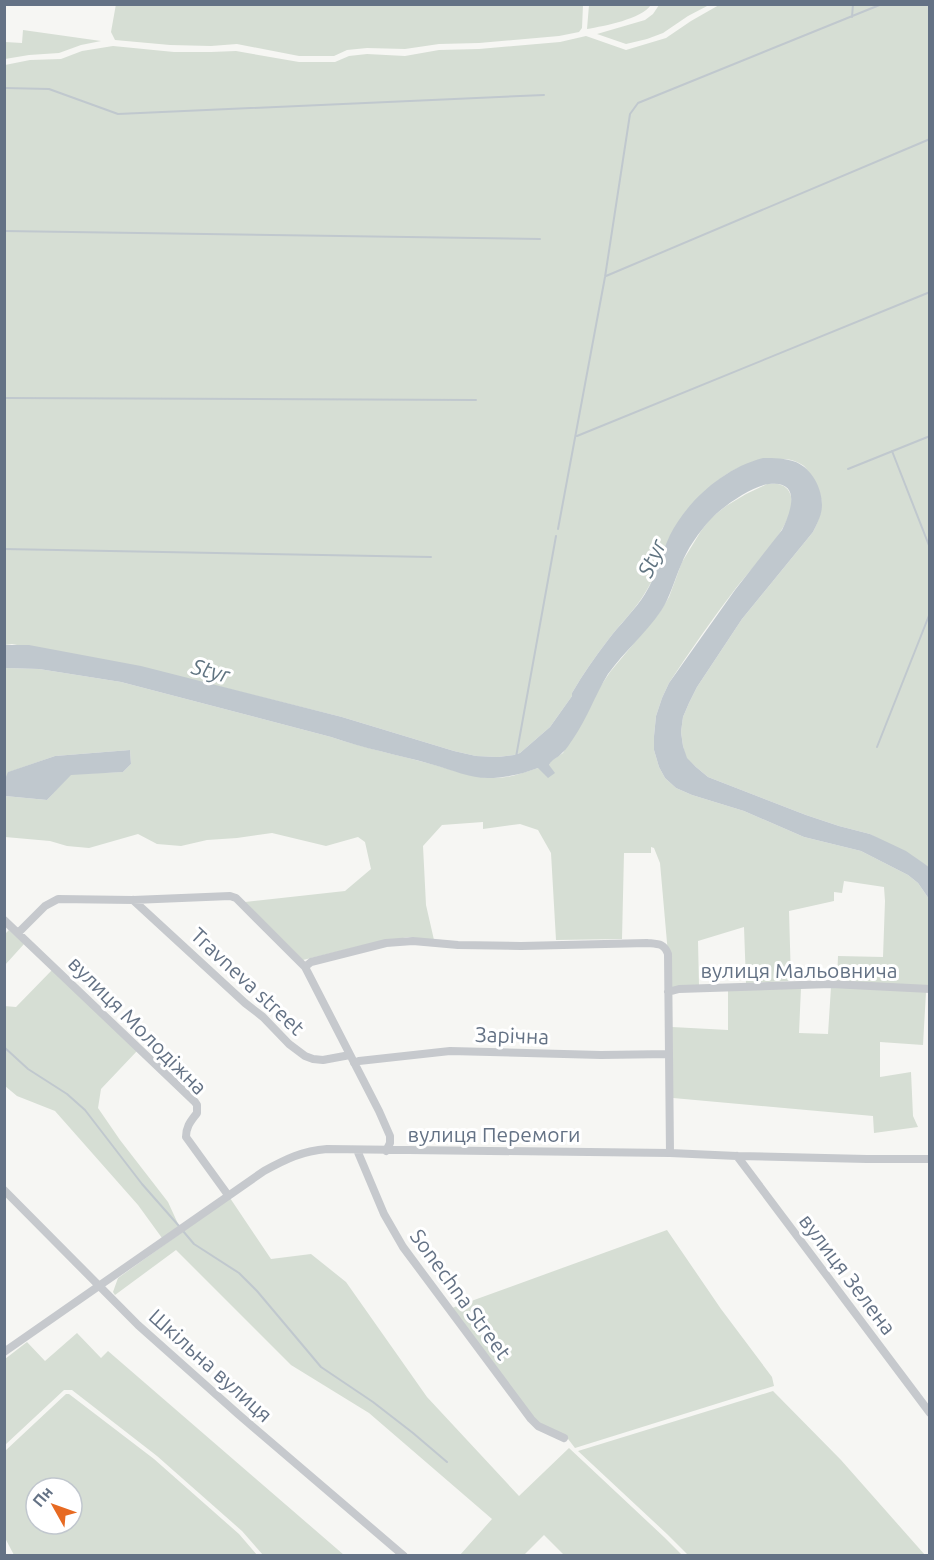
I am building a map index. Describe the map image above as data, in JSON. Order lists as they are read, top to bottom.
{
  "streets": {
    "street": [
      "вулиця Мальовнича",
      "Travneva street",
      "вулиця Молодіжна",
      "Зарічна",
      "вулиця Перемоги",
      "вулиця Зелена",
      "Sonechna Street",
      "Шкільна вулиця"
    ]
  },
  "crossings": [
    ["Travneva street", "Зарічна"],
    ["вулиця Молодіжна", "вулиця Перемоги"],
    ["вулиця Перемоги", "вулиця Зелена"],
    ["вулиця Перемоги", "Sonechna Street"],
    ["вулиця Перемоги", "Шкільна вулиця"]
  ],
  "water": ["Styr"],
  "north": "top left"
}
